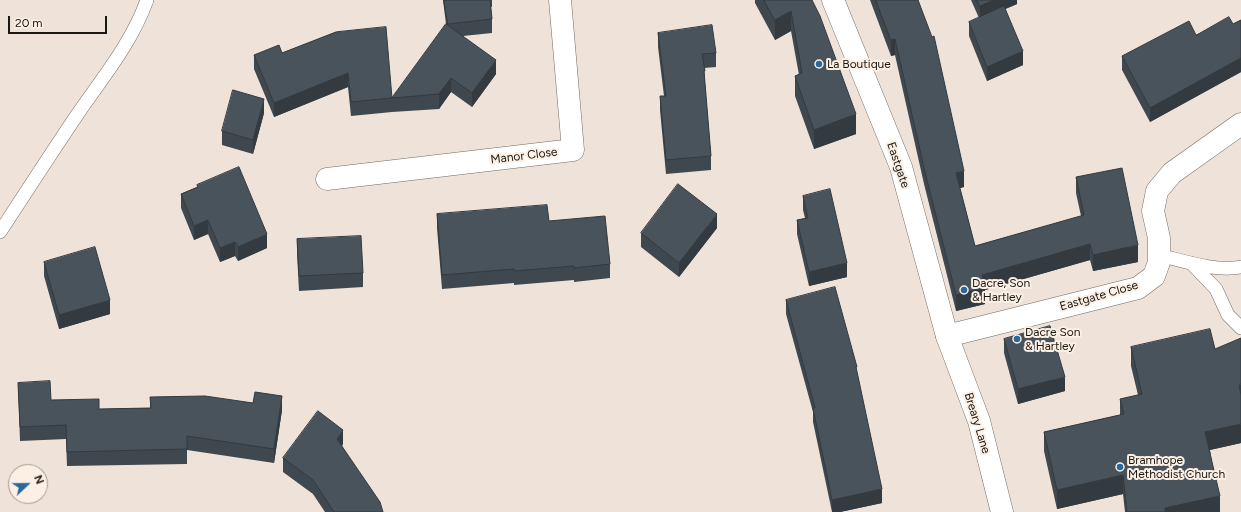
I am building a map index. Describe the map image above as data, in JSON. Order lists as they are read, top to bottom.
{
  "streets": {
    "street": [
      "Manor Close",
      "Eastgate",
      "Eastgate Close",
      "Breary Lane"
    ]
  },
  "crossings": [
    ["Eastgate", "Eastgate Close"],
    ["Eastgate", "Breary Lane"],
    ["Eastgate Close", "Breary Lane"]
  ],
  "places": [
    "La Boutique",
    "Dacre, Son & Hartley",
    "Dacre Son & Hartley",
    "Bramhope Methodist Church"
  ],
  "scale_bar": "20 m",
  "north": "right"
}
